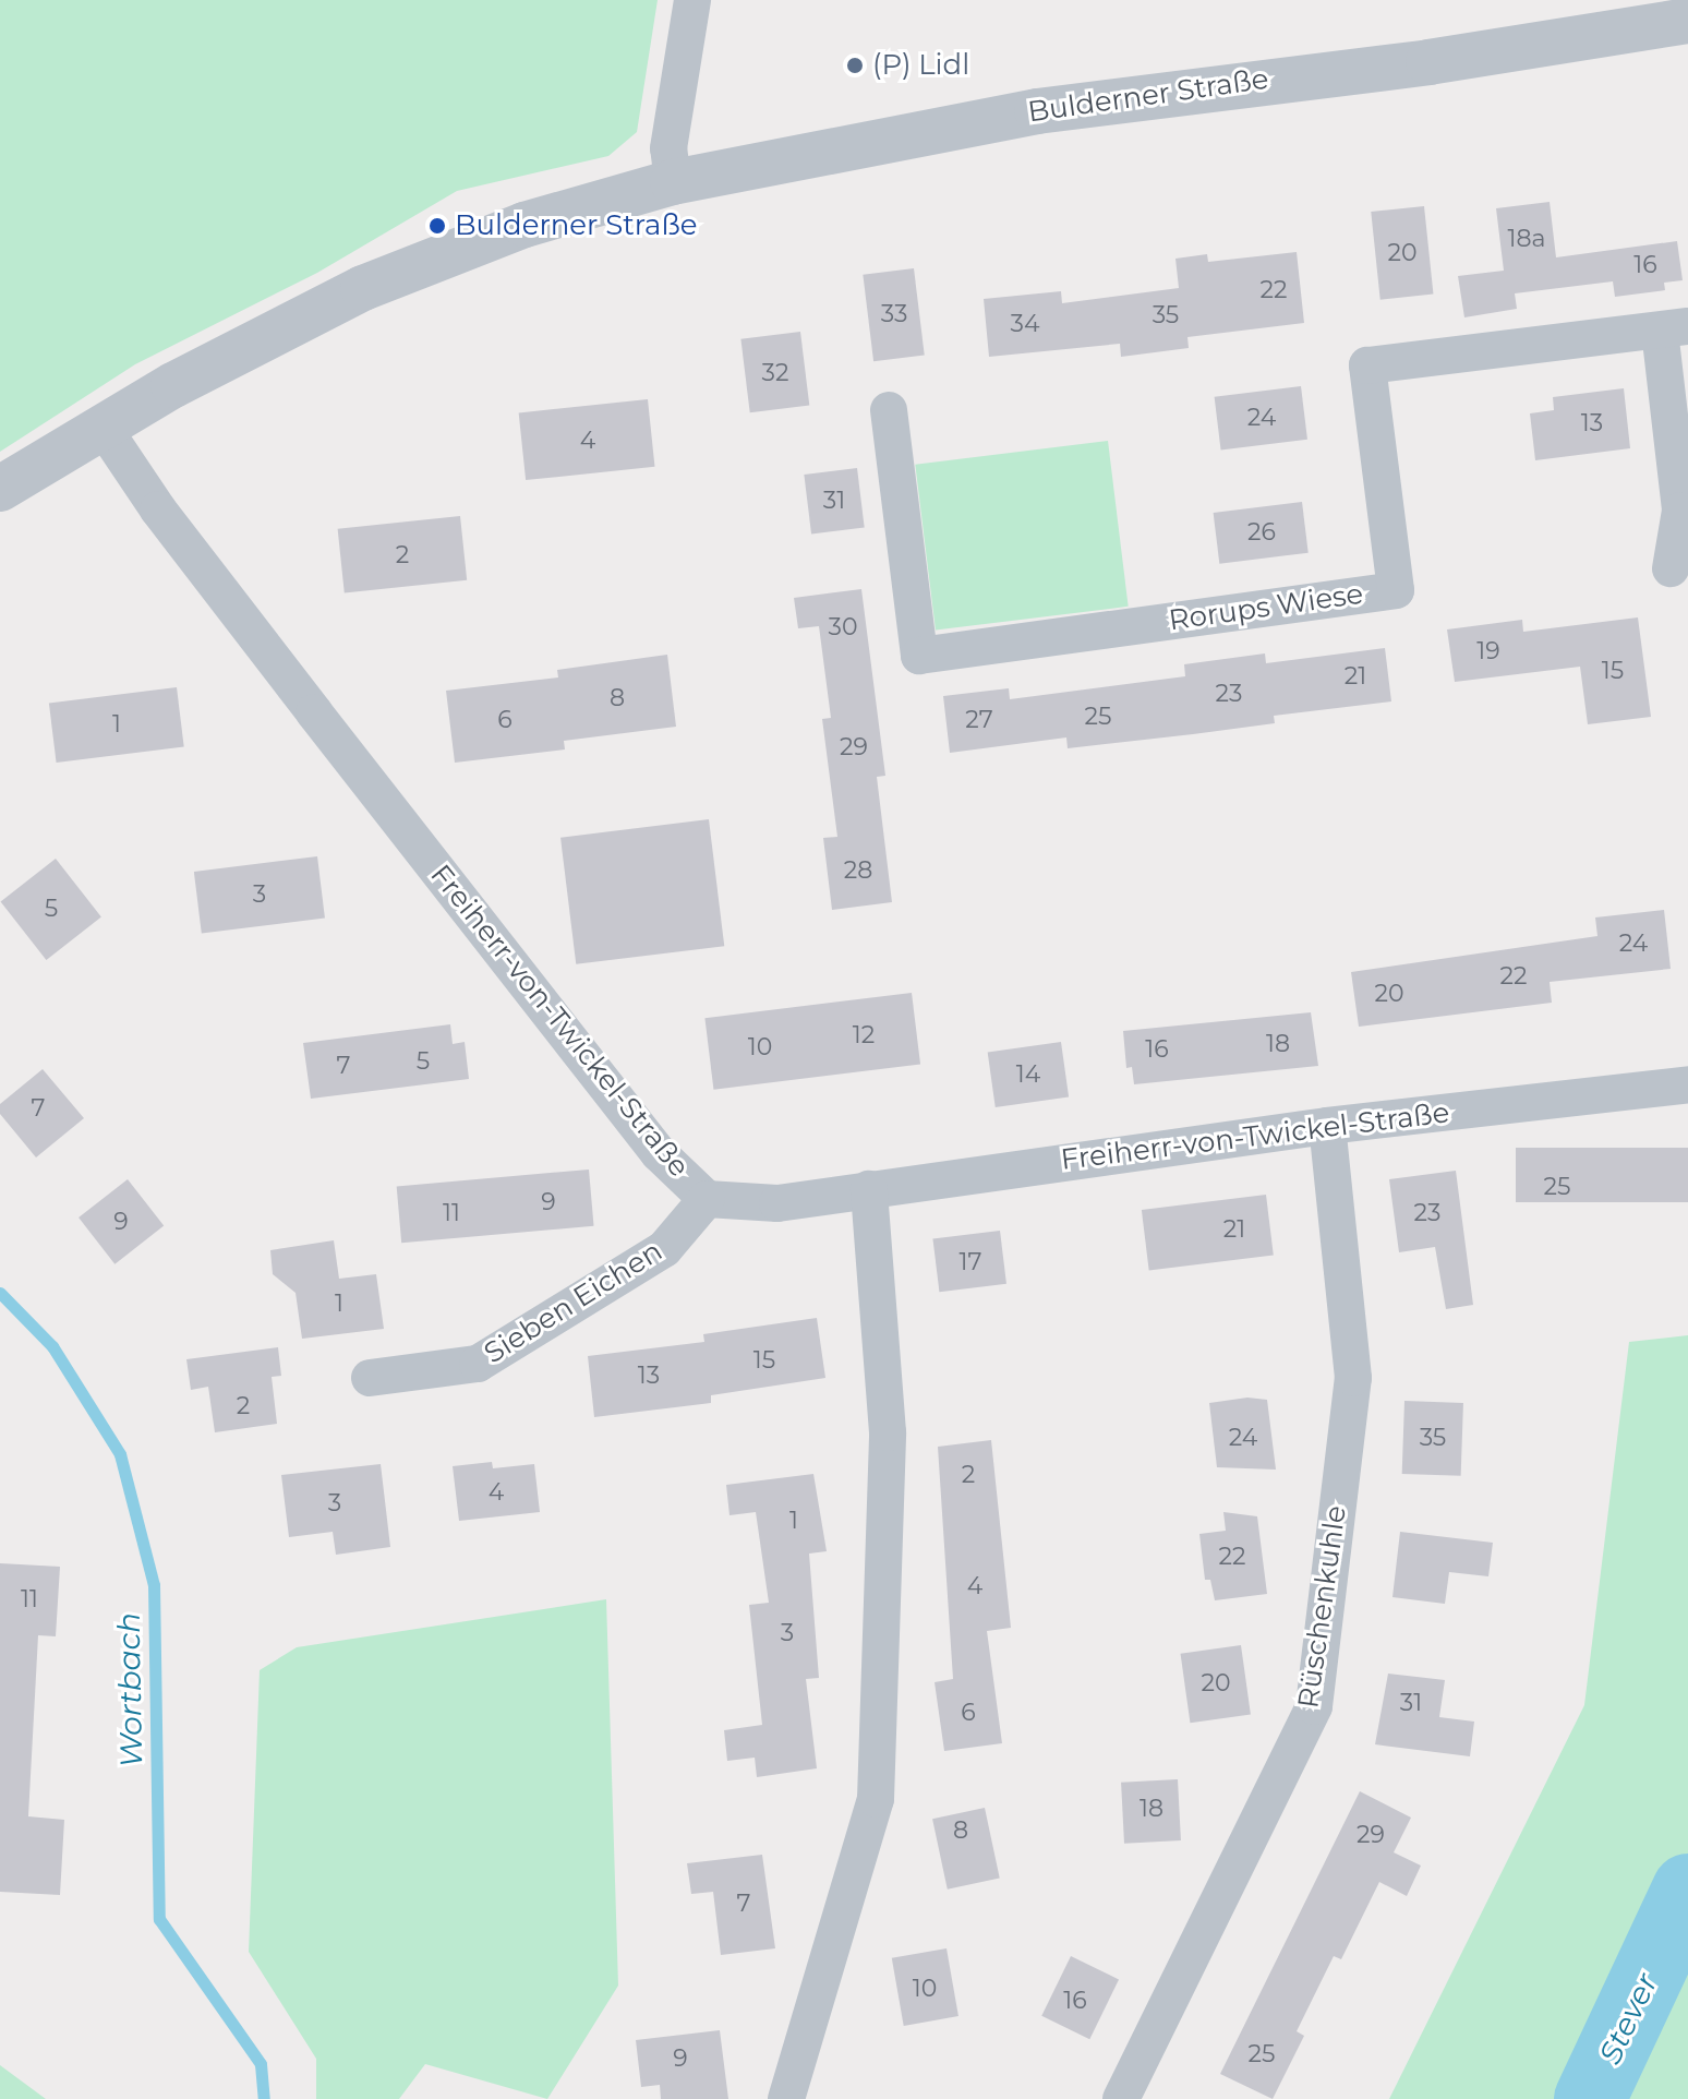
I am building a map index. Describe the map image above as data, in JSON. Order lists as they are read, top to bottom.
{
  "streets": {
    "street": [
      "Bulderner Straße",
      "Rorups Wiese",
      "Freiherr-von-Twickel-Straße",
      "Sieben Eichen",
      "Rüschenkuhle"
    ]
  },
  "crossings": [
    ["Bulderner Straße", "Freiherr-von-Twickel-Straße"],
    ["Freiherr-von-Twickel-Straße", "Sieben Eichen"],
    ["Freiherr-von-Twickel-Straße", "Rüschenkuhle"]
  ],
  "water": ["Wortbach", "Stever"],
  "places": ["(P) Lidl", "Bulderner Straße"],
  "house_numbers": [
    "18a",
    "20",
    "16",
    "22",
    "33",
    "35",
    "34",
    "32",
    "24",
    "13",
    "4",
    "31",
    "26",
    "2",
    "30",
    "19",
    "15",
    "21",
    "23",
    "8",
    "25",
    "6",
    "27",
    "1",
    "29",
    "28",
    "3",
    "5",
    "24",
    "22",
    "20",
    "12",
    "18",
    "10",
    "16",
    "5",
    "7",
    "14",
    "7",
    "25",
    "9",
    "11",
    "23",
    "9",
    "21",
    "17",
    "1",
    "15",
    "13",
    "2",
    "24",
    "35",
    "2",
    "4",
    "3",
    "1",
    "22",
    "4",
    "11",
    "3",
    "20",
    "31",
    "6",
    "18",
    "8",
    "29",
    "7",
    "10",
    "16",
    "25",
    "9"
  ]
}
